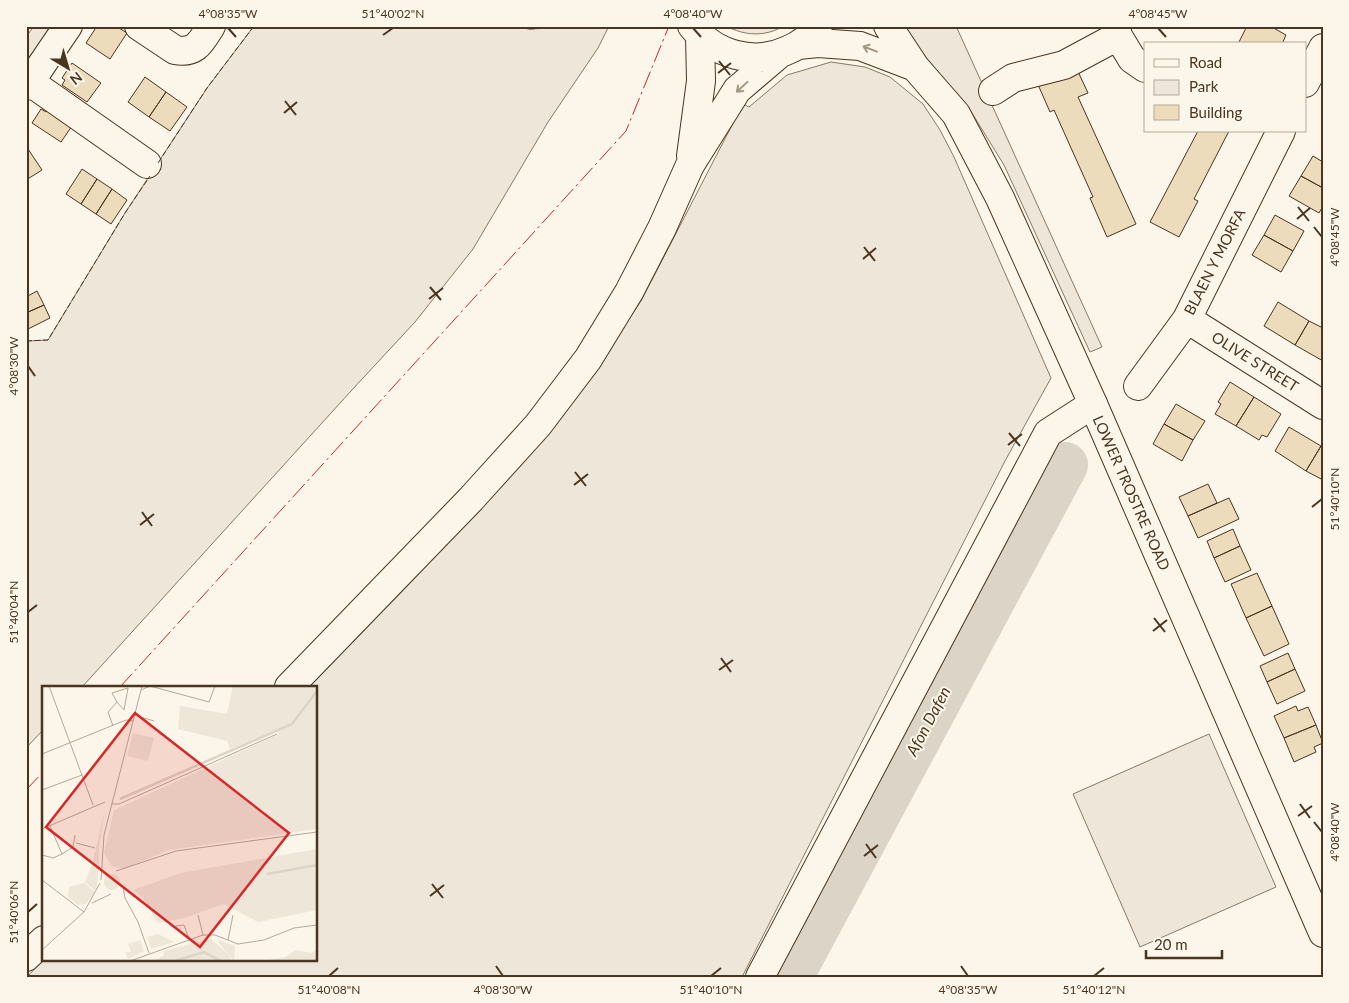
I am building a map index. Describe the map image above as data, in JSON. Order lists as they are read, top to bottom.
{
  "streets": {
    "main road": ["BLAEN Y MORFA", "OLIVE STREET", "LOWER TROSTRE ROAD"]
  },
  "crossings": [
    ["BLAEN Y MORFA", "OLIVE STREET"]
  ],
  "water": ["Afon Dafen"],
  "legend": ["Road", "Park", "Building"],
  "scale_bar": "20 m",
  "north": "bottom right",
  "coordinates": [
    "4°08'35\"W",
    "51°40'02\"N",
    "4°08'40\"W",
    "4°08'45\"W",
    "4°08'30\"W",
    "51°40'10\"N",
    "51°40'04\"N",
    "51°40'06\"N",
    "51°40'08\"N",
    "51°40'12\"N"
  ]
}
